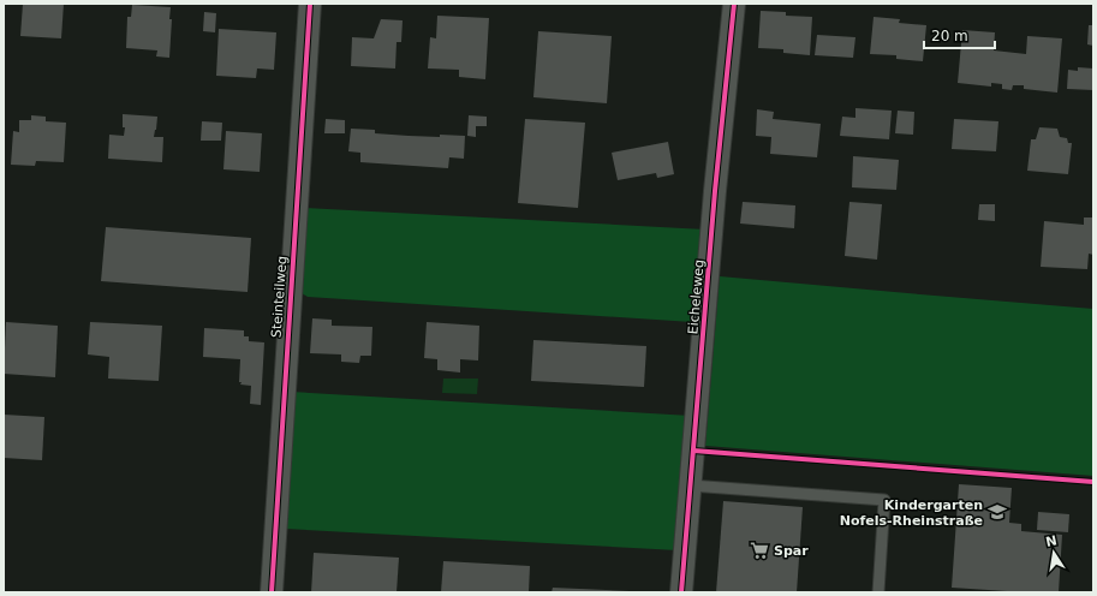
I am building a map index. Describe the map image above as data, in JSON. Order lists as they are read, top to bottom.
{
  "streets": {
    "street": ["Steinteilweg", "Eicheleweg"]
  },
  "places": {
    "school or university": ["Kindergarten Nofels-Rheinstraße"],
    "supermarket": ["Spar"]
  },
  "scale_bar": "20 m",
  "north": "top"
}
